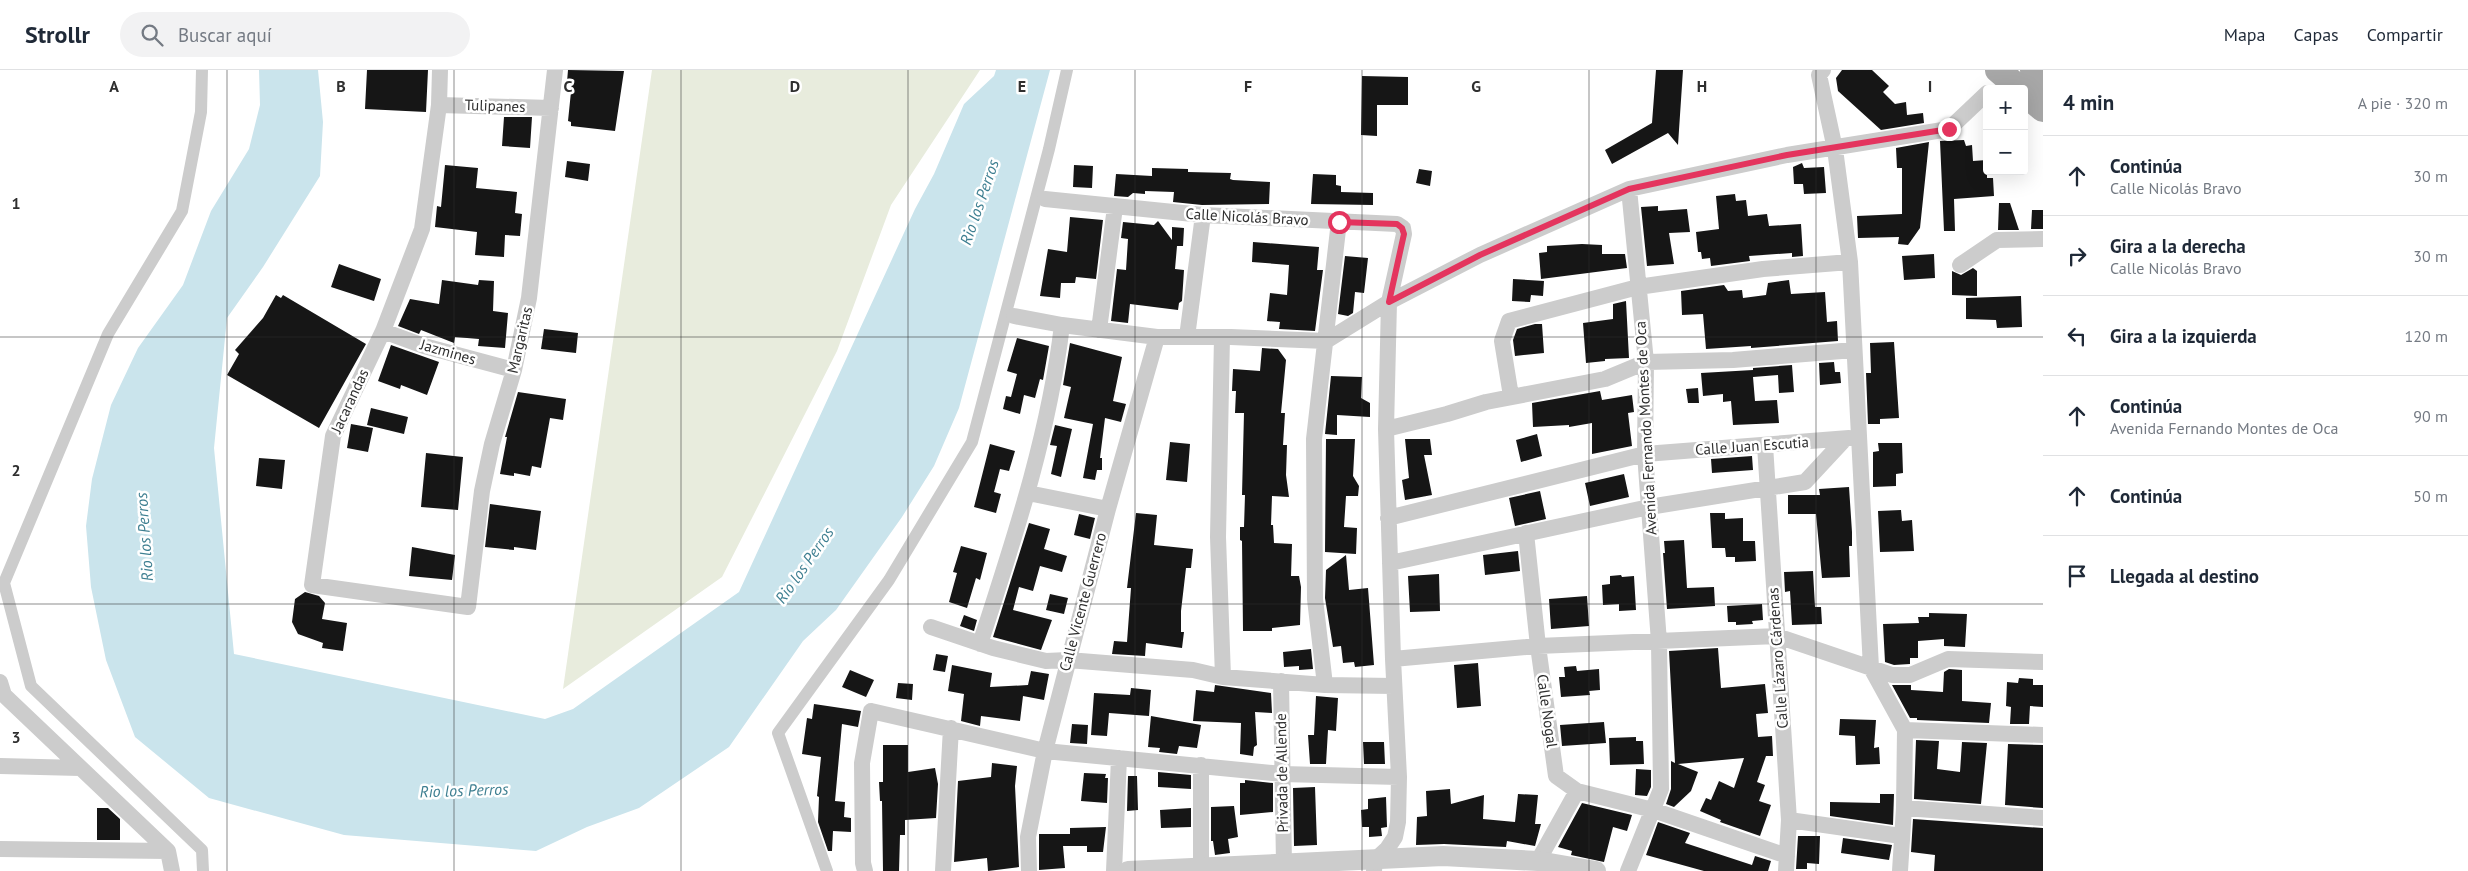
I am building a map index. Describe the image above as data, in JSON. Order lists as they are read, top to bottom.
{
  "streets": {
    "street": [
      "Tulipanes",
      "Calle Nicolás Bravo",
      "Margaritas",
      "Jazmines",
      "Jacarandas",
      "Avenida Fernando Montes de Oca",
      "Calle Juan Escutia",
      "Calle Vicente Guerrero",
      "Calle Lázaro Cárdenas",
      "Calle Nogal",
      "Privada de Allende"
    ]
  },
  "crossings": [
    ["Tulipanes", "Margaritas"],
    ["Tulipanes", "Jacarandas"],
    ["Margaritas", "Jazmines"],
    ["Margaritas", "Jacarandas"],
    ["Jazmines", "Jacarandas"],
    ["Avenida Fernando Montes de Oca", "Calle Juan Escutia"],
    ["Calle Juan Escutia", "Calle Lázaro Cárdenas"]
  ],
  "water": ["Rio los Perros"],
  "page": {
    "header": "Strollr",
    "search": "Buscar aquí",
    "nav": ["Mapa", "Capas", "Compartir"],
    "heading": ["4 min", "A pie · 320 m"],
    "map_buttons": ["+", "−"],
    "list": [
      ["Continúa", "Calle Nicolás Bravo", "30 m"],
      ["Gira a la derecha", "Calle Nicolás Bravo", "30 m"],
      ["Gira a la izquierda", "120 m"],
      ["Continúa", "Avenida Fernando Montes de Oca", "90 m"],
      ["Continúa", "50 m"],
      "Llegada al destino"
    ]
  },
  "grid": {
    "columns": [
      "A",
      "B",
      "C",
      "D",
      "E",
      "F",
      "G",
      "H",
      "I"
    ],
    "rows": ["1", "2", "3"]
  }
}
